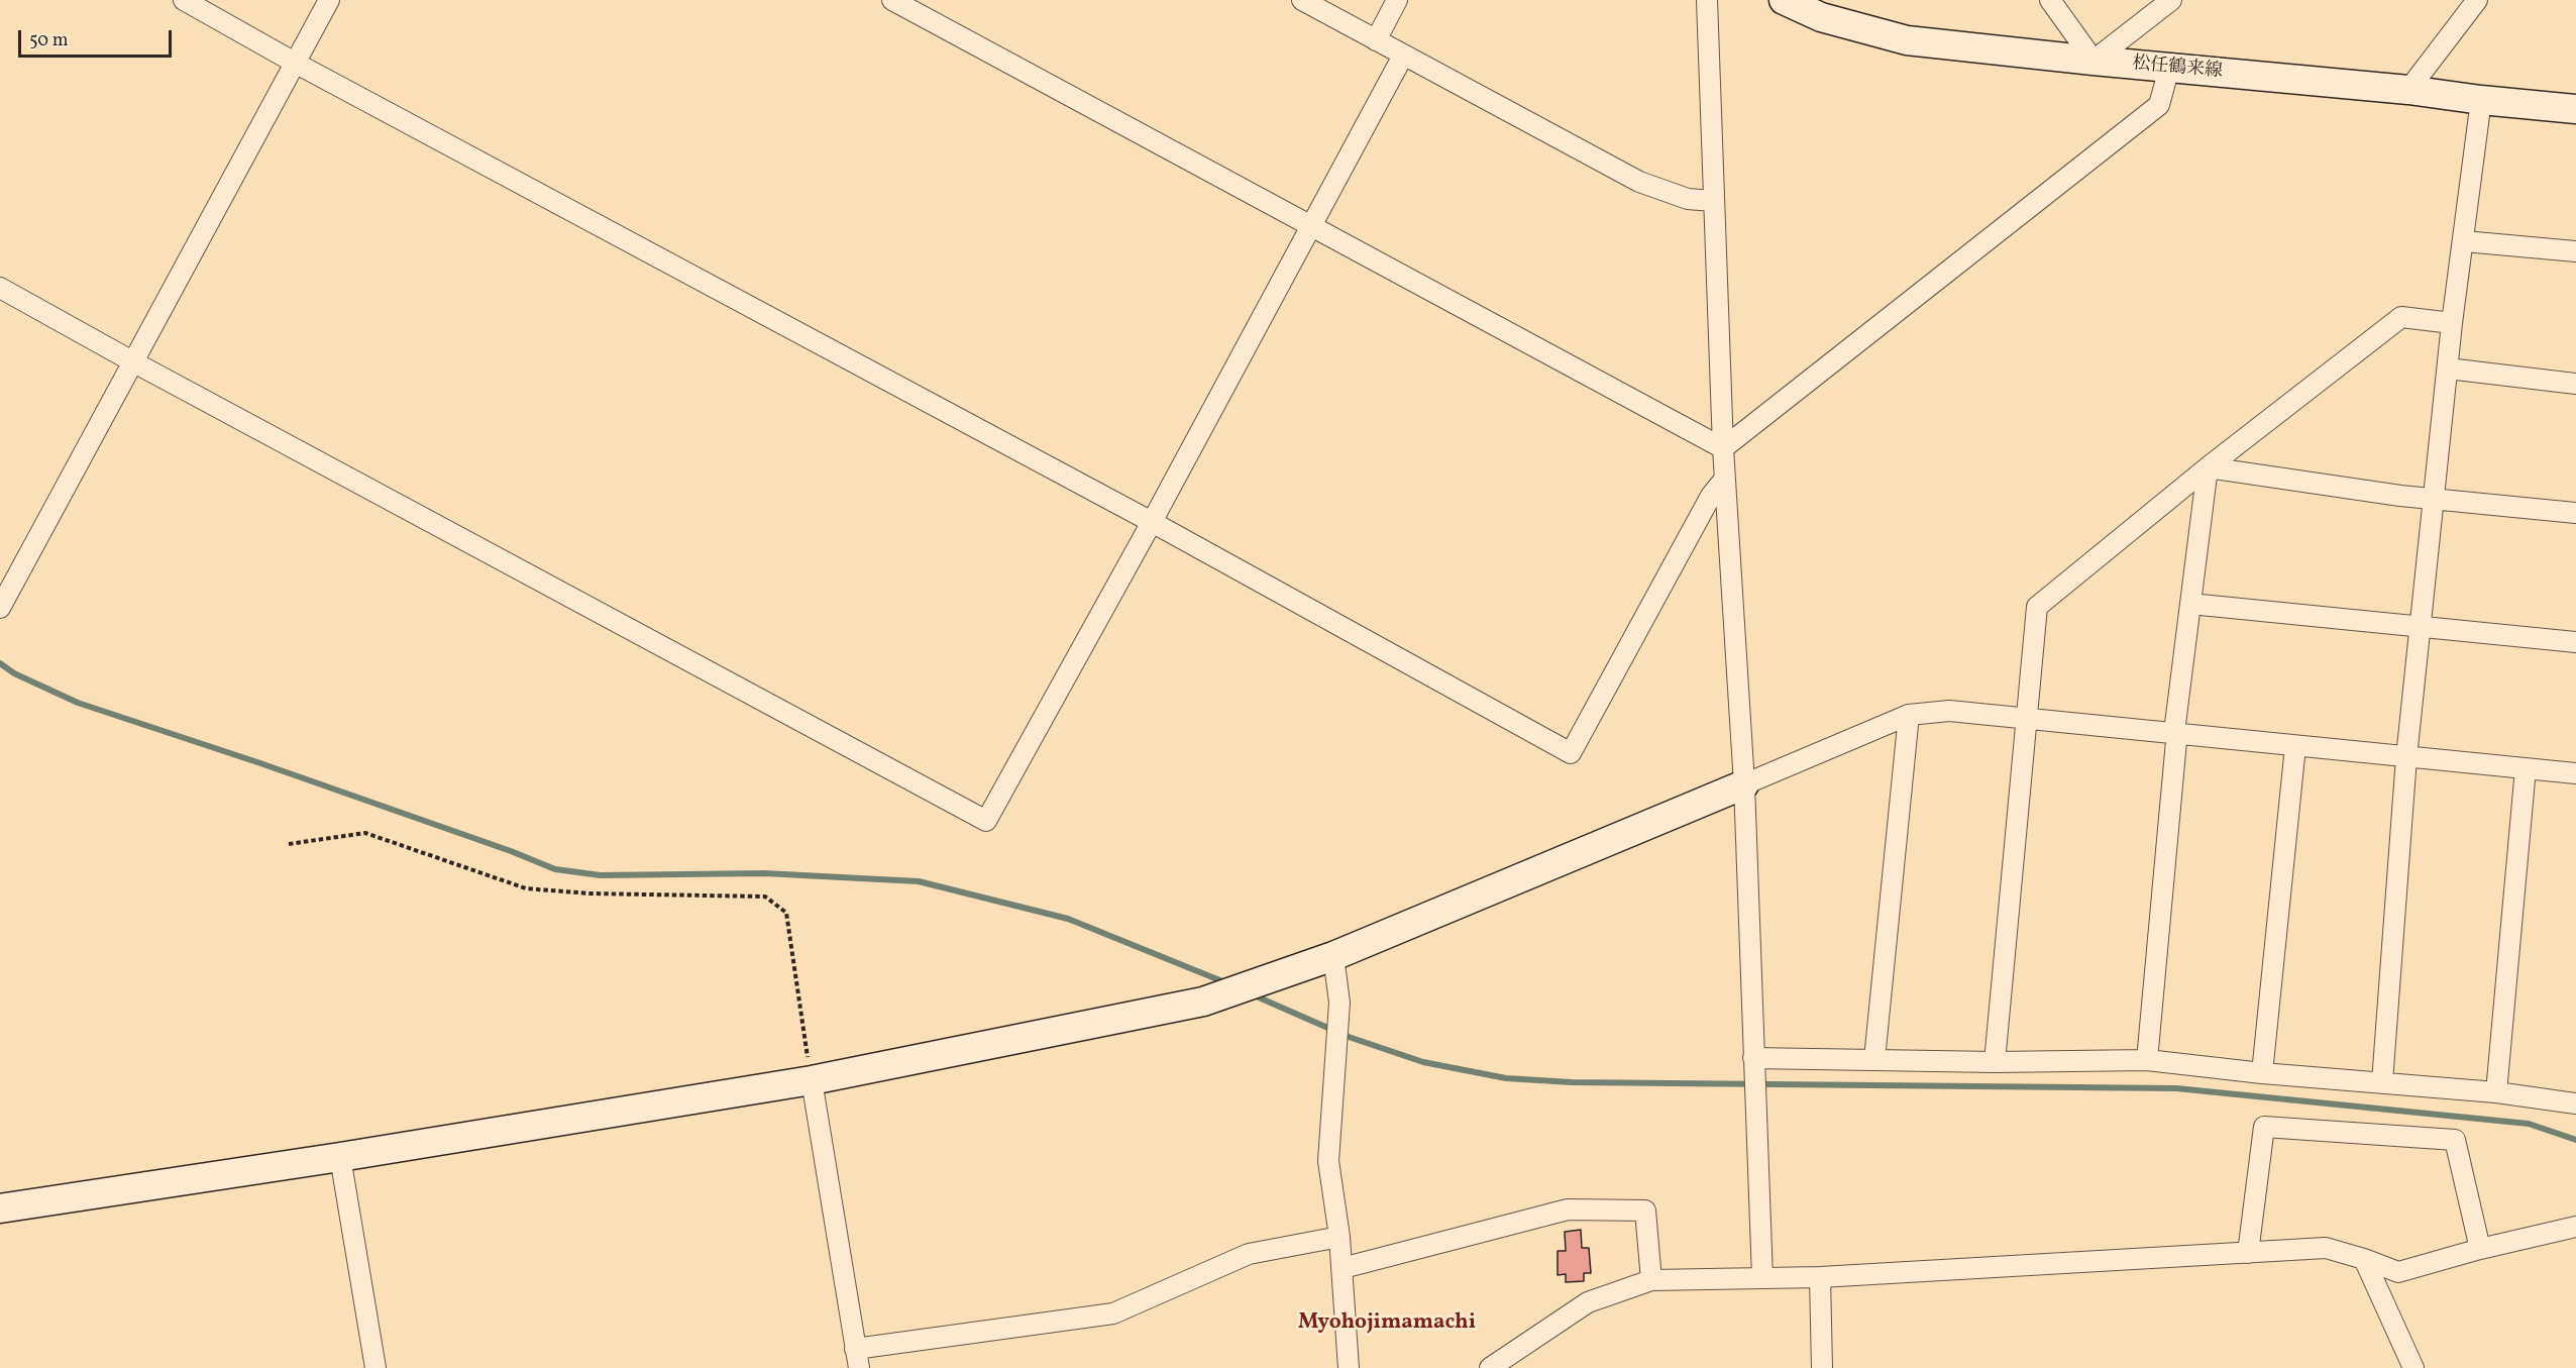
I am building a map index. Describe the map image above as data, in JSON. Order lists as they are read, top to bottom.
{
  "streets": {
    "street": ["松任鶴来線"]
  },
  "districts": ["Myohojimamachi"],
  "scale_bar": "50 m"
}
